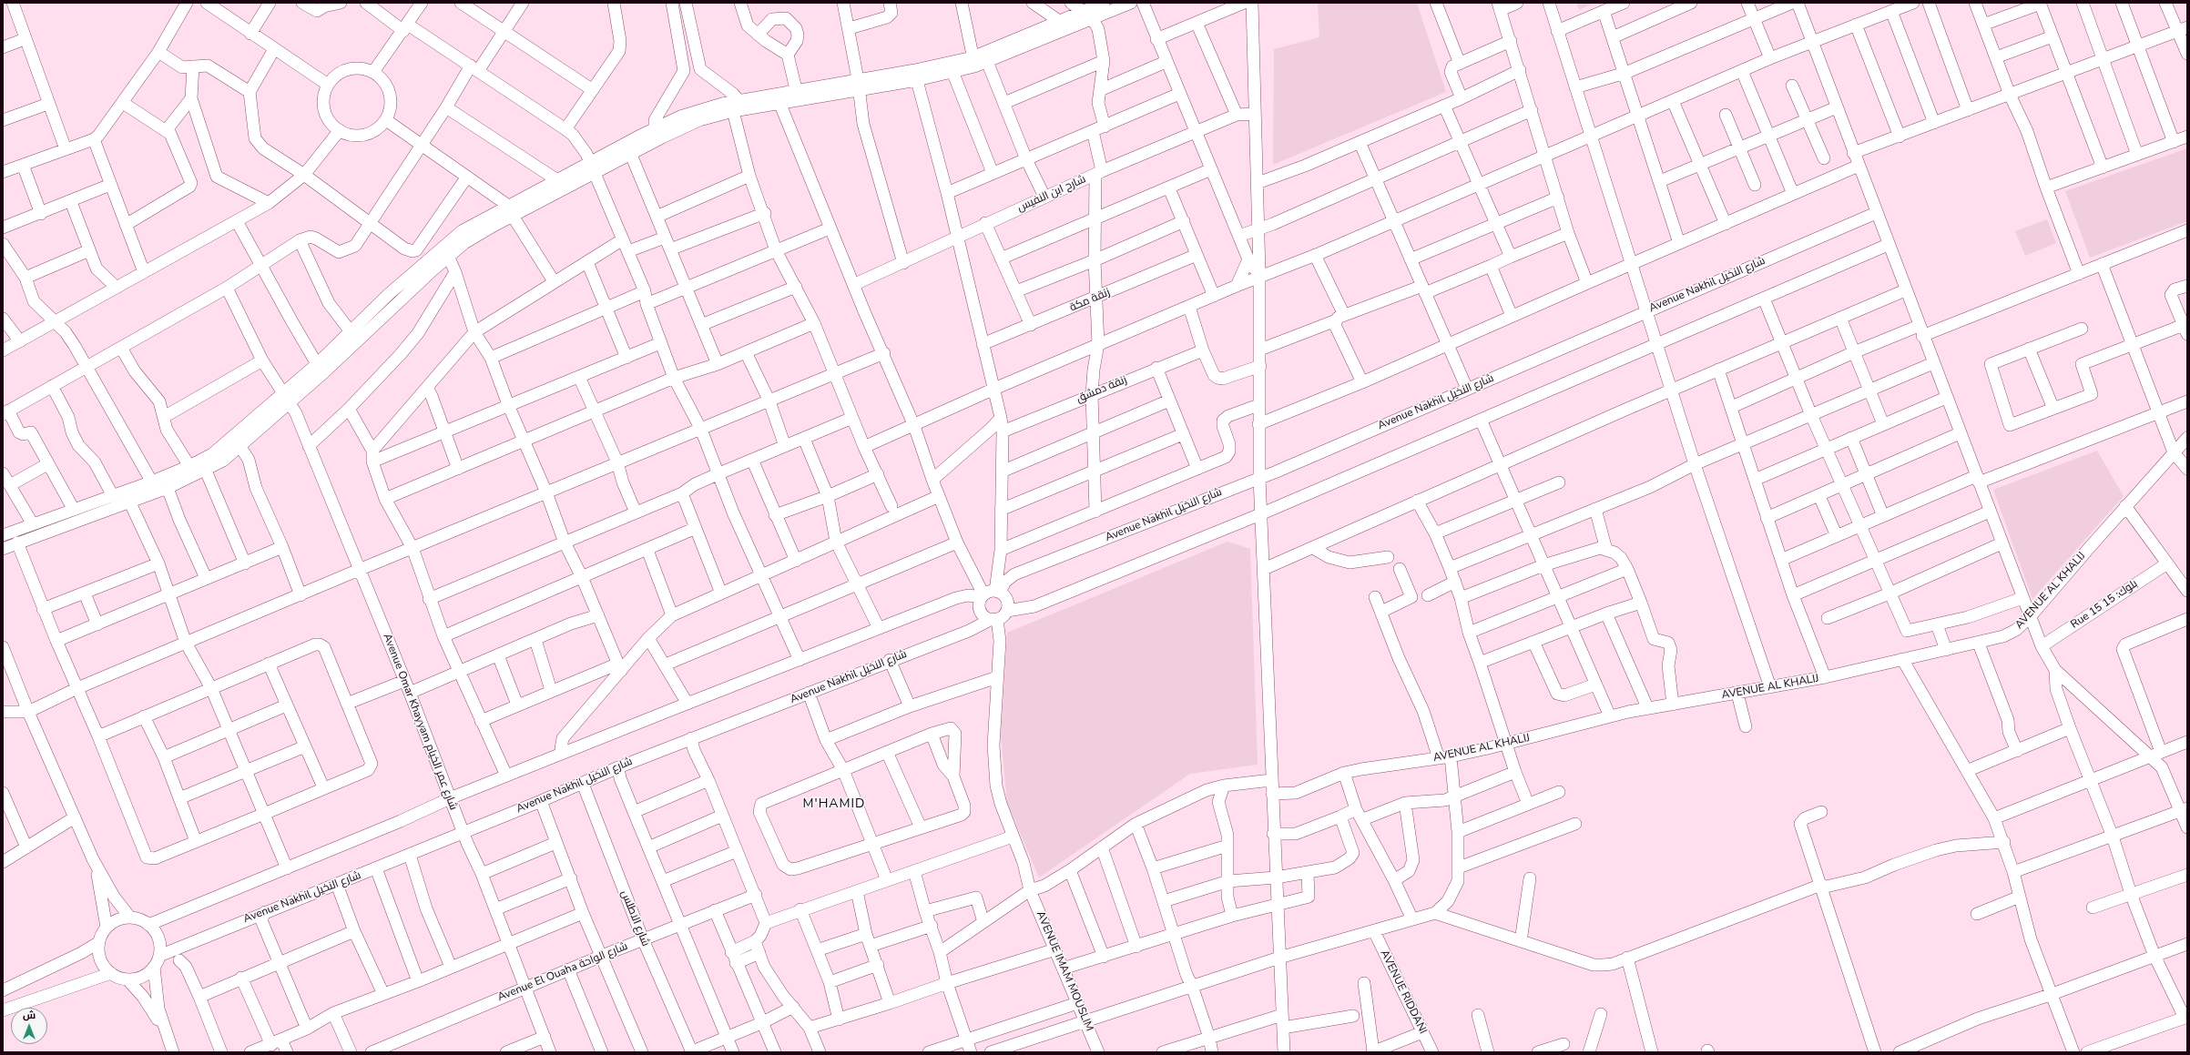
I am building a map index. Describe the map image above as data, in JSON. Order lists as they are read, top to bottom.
{
  "streets": {
    "street": [
      "شارح ابن النفيس",
      "Avenue Nakhil شارع النخيل",
      "زنقة مكة",
      "زنقة دمشق",
      "AVENUE AL KHALIJ",
      "Rue 15 بلوك: 15",
      "Avenue Omar Khayyam شارع عمر الخيام",
      "شارع الاطلس",
      "AVENUE IMAM MOUSLIM",
      "Avenue El Ouaha شارع الواحة",
      "AVENUE RIDDANI"
    ]
  },
  "crossings": [
    ["Avenue Nakhil شارع النخيل", "Avenue Omar Khayyam شارع عمر الخيام"],
    ["Avenue Nakhil شارع النخيل", "شارع الاطلس"],
    ["Avenue Nakhil شارع النخيل", "AVENUE IMAM MOUSLIM"],
    ["Avenue Omar Khayyam شارع عمر الخيام", "Avenue El Ouaha شارع الواحة"],
    ["شارع الاطلس", "Avenue El Ouaha شارع الواحة"]
  ],
  "districts": ["M'HAMID"],
  "north": "top"
}
